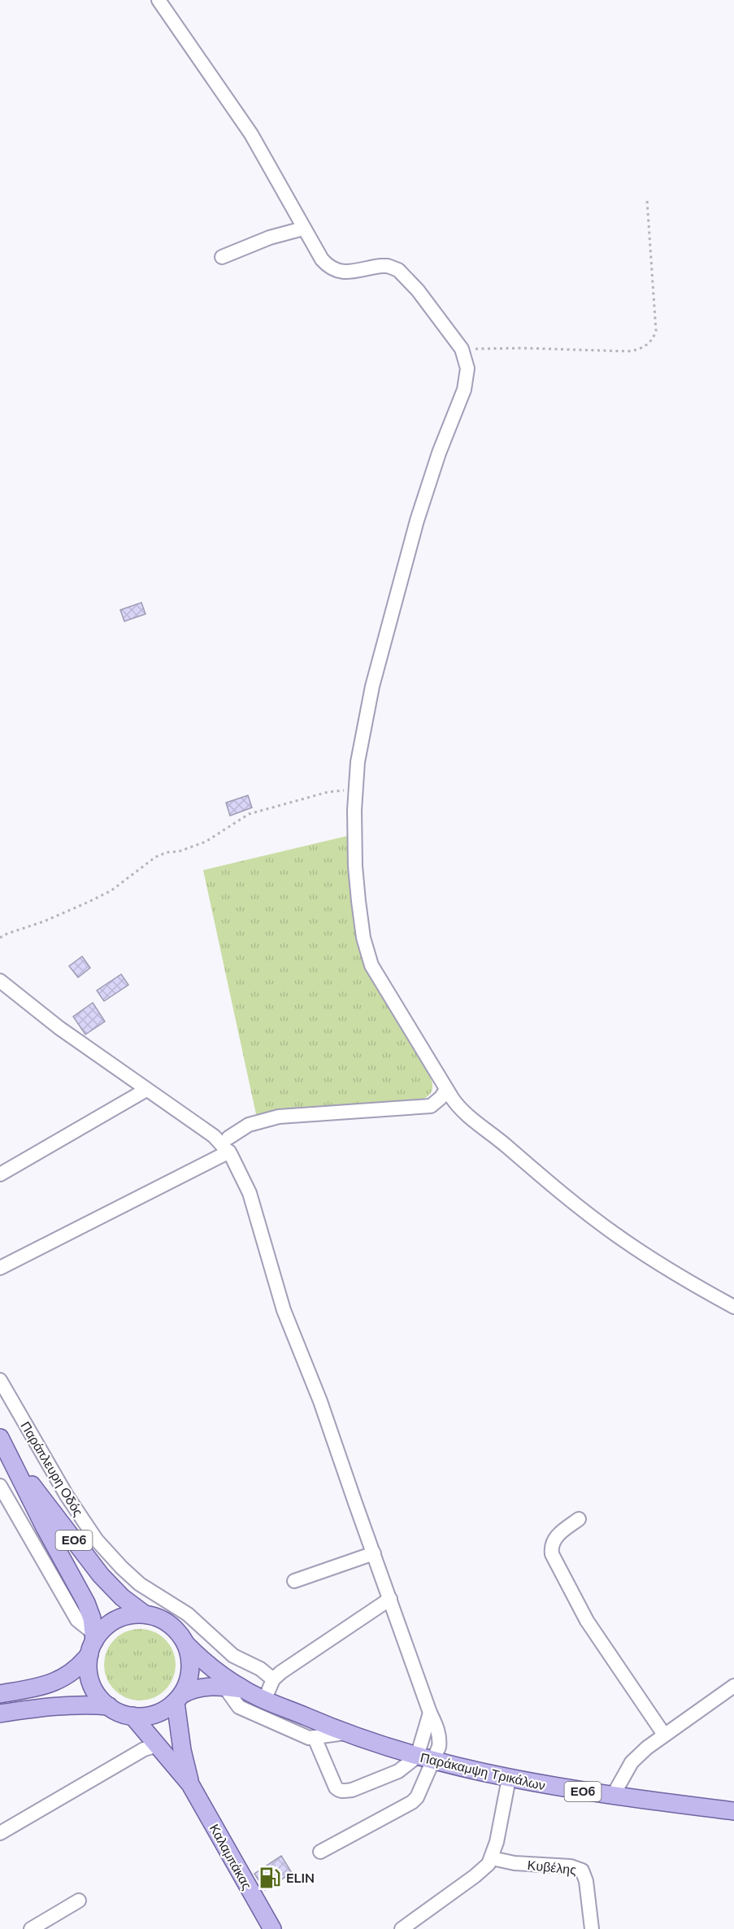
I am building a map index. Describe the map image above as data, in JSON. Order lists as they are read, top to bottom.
{
  "streets": {
    "main road": ["ΕΟ6", "Παράκαμψη Τρικάλων", "Καλαμπάκας"],
    "street": ["Παράπλευρη Οδός", "Κυβέλης"]
  },
  "crossings": [
    ["ΕΟ6", "Παράκαμψη Τρικάλων"],
    ["ΕΟ6", "Καλαμπάκας"],
    ["Παράκαμψη Τρικάλων", "Καλαμπάκας"]
  ],
  "places": {
    "fuel station": ["ELIN"]
  }
}
